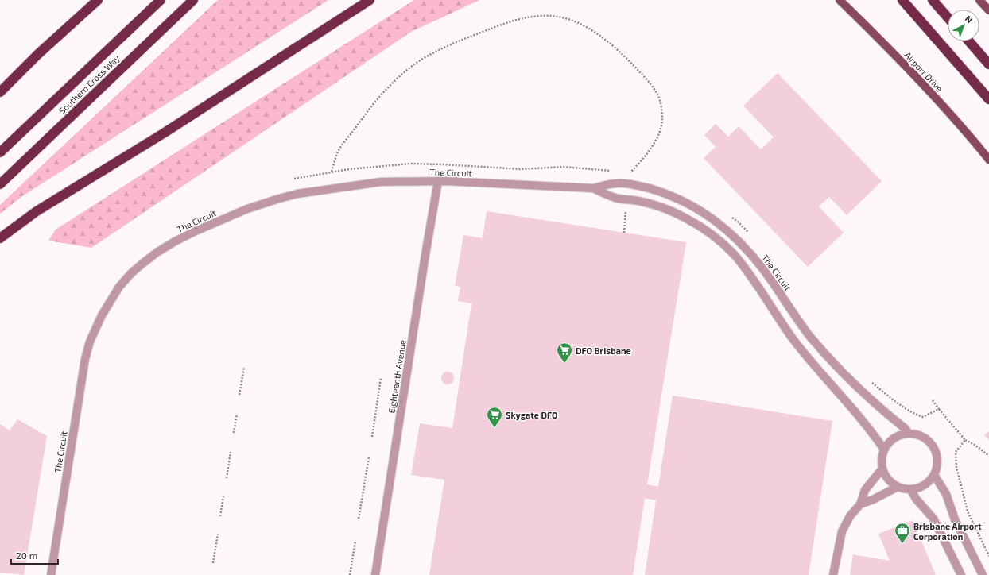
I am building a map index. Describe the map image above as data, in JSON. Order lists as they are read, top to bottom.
{
  "streets": {
    "highway": ["Southern Cross Way"],
    "main road": ["Airport Drive"],
    "street": ["The Circuit", "Eighteenth Avenue"]
  },
  "crossings": [
    ["The Circuit", "Eighteenth Avenue"]
  ],
  "places": {
    "supermarket": ["DFO Brisbane", "Skygate DFO"],
    "office": ["Brisbane Airport Corporation"]
  },
  "scale_bar": "20 m",
  "north": "top right"
}
